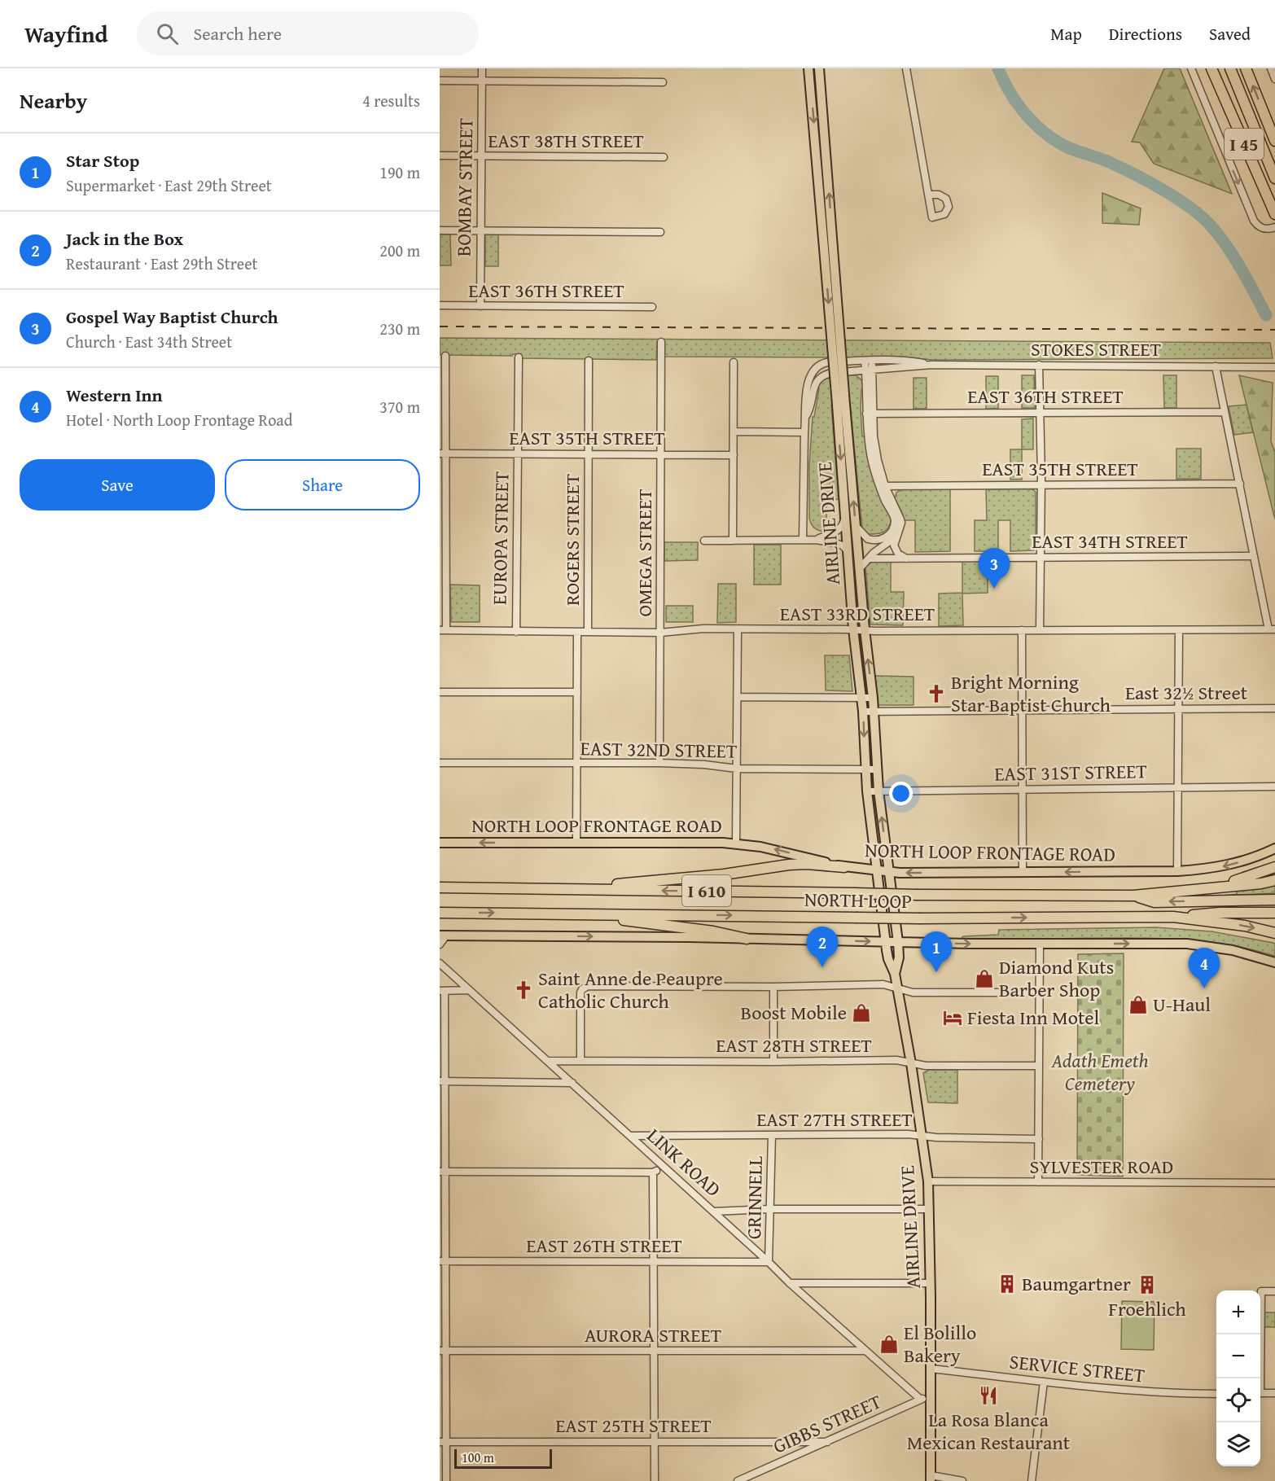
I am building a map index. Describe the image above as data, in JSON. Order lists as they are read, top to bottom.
{
  "streets": {
    "highway": ["I 45", "I 610", "NORTH LOOP"],
    "main road": ["AIRLINE DRIVE", "NORTH LOOP FRONTAGE ROAD"],
    "street": [
      "EAST 38TH STREET",
      "BOMBAY STREET",
      "EAST 36TH STREET",
      "STOKES STREET",
      "EAST 35TH STREET",
      "EUROPA STREET",
      "ROGERS STREET",
      "EAST 34TH STREET",
      "OMEGA STREET",
      "EAST 33RD STREET",
      "East 32½ Street",
      "EAST 32ND STREET",
      "EAST 31ST STREET",
      "EAST 28TH STREET",
      "EAST 27TH STREET",
      "LINK ROAD",
      "SYLVESTER ROAD",
      "GRINNELL",
      "EAST 26TH STREET",
      "AURORA STREET",
      "SERVICE STREET",
      "GIBBS STREET",
      "EAST 25TH STREET"
    ]
  },
  "crossings": [
    ["EAST 38TH STREET", "BOMBAY STREET"],
    ["BOMBAY STREET", "EAST 36TH STREET"],
    ["EAST 36TH STREET", "AIRLINE DRIVE"],
    ["STOKES STREET", "AIRLINE DRIVE"],
    ["EAST 35TH STREET", "AIRLINE DRIVE"],
    ["EAST 35TH STREET", "EUROPA STREET"],
    ["EAST 35TH STREET", "ROGERS STREET"],
    ["EAST 35TH STREET", "OMEGA STREET"],
    ["AIRLINE DRIVE", "EAST 34TH STREET"],
    ["AIRLINE DRIVE", "EAST 33RD STREET"],
    ["AIRLINE DRIVE", "East 32½ Street"],
    ["AIRLINE DRIVE", "EAST 32ND STREET"],
    ["AIRLINE DRIVE", "EAST 31ST STREET"],
    ["AIRLINE DRIVE", "NORTH LOOP FRONTAGE ROAD"],
    ["AIRLINE DRIVE", "EAST 28TH STREET"],
    ["AIRLINE DRIVE", "EAST 27TH STREET"],
    ["AIRLINE DRIVE", "SYLVESTER ROAD"],
    ["AIRLINE DRIVE", "SERVICE STREET"],
    ["AIRLINE DRIVE", "GIBBS STREET"],
    ["EUROPA STREET", "EAST 33RD STREET"],
    ["ROGERS STREET", "EAST 33RD STREET"],
    ["ROGERS STREET", "EAST 32ND STREET"],
    ["ROGERS STREET", "NORTH LOOP FRONTAGE ROAD"],
    ["OMEGA STREET", "EAST 33RD STREET"],
    ["OMEGA STREET", "EAST 32ND STREET"],
    ["EAST 28TH STREET", "LINK ROAD"],
    ["EAST 27TH STREET", "LINK ROAD"],
    ["EAST 27TH STREET", "GRINNELL"],
    ["LINK ROAD", "GRINNELL"],
    ["LINK ROAD", "EAST 26TH STREET"],
    ["LINK ROAD", "AURORA STREET"],
    ["LINK ROAD", "GIBBS STREET"],
    ["GRINNELL", "EAST 26TH STREET"],
    ["GIBBS STREET", "EAST 25TH STREET"]
  ],
  "parks": ["Adath Emeth Cemetery"],
  "places": {
    "church": ["Bright Morning Star Baptist Church", "Saint Anne de Peaupre Catholic Church"],
    "shop": [
      "Diamond Kuts Barber Shop",
      "U-Haul",
      "Boost Mobile",
      "El Bolillo Bakery"
    ],
    "hotel": ["Fiesta Inn Motel"],
    "building": ["Baumgartner", "Froehlich"],
    "restaurant": ["La Rosa Blanca Mexican Restaurant"]
  },
  "scale_bar": "100 m",
  "page": {
    "header": "Wayfind",
    "search": "Search here",
    "nav": ["Map", "Directions", "Saved"],
    "heading": ["Nearby", "4 results"],
    "list": [
      {
        "mark": "1",
        "name": "Star Stop",
        "note": "Supermarket · East 29th Street",
        "value": "190 m"
      },
      {
        "mark": "2",
        "name": "Jack in the Box",
        "note": "Restaurant · East 29th Street",
        "value": "200 m"
      },
      {
        "mark": "3",
        "name": "Gospel Way Baptist Church",
        "note": "Church · East 34th Street",
        "value": "230 m"
      },
      {
        "mark": "4",
        "name": "Western Inn",
        "note": "Hotel · North Loop Frontage Road",
        "value": "370 m"
      }
    ],
    "buttons": ["Save", "Share"],
    "pins": [
      "3",
      "2",
      "1",
      "4"
    ],
    "map_buttons": ["+", "−"],
    "scale": "100 m"
  }
}
